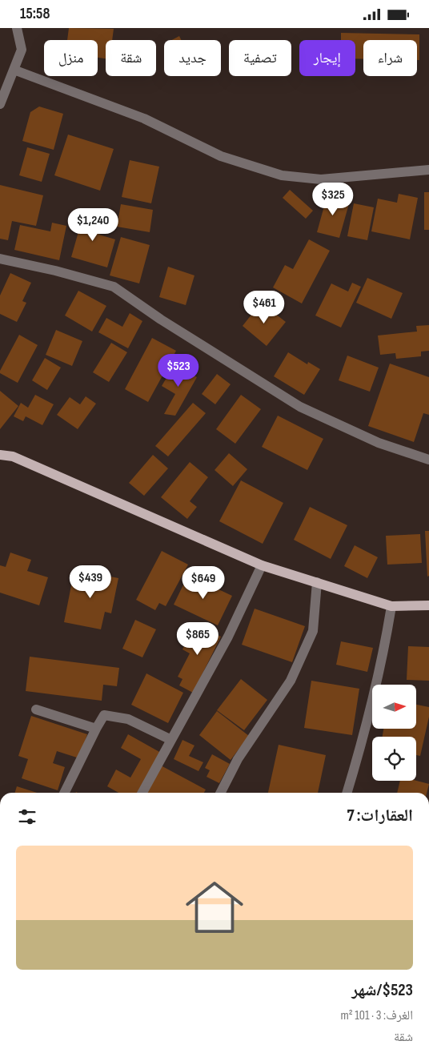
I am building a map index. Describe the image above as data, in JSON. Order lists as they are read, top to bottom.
{
  "north": "right",
  "page": {
    "status": "15:58",
    "chip": [
      "شراء",
      "إيجار",
      "تصفية",
      "جديد",
      "شقة",
      "منزل"
    ],
    "price": [
      "$325",
      "$1,240",
      "$461",
      "$523",
      "$439",
      "$649",
      "$865"
    ],
    "heading": "العقارات: 7",
    "list": [
      {
        "name": "$523/شهر",
        "note": "الغرف: 3 · 101 m² · شقة"
      }
    ]
  }
}
